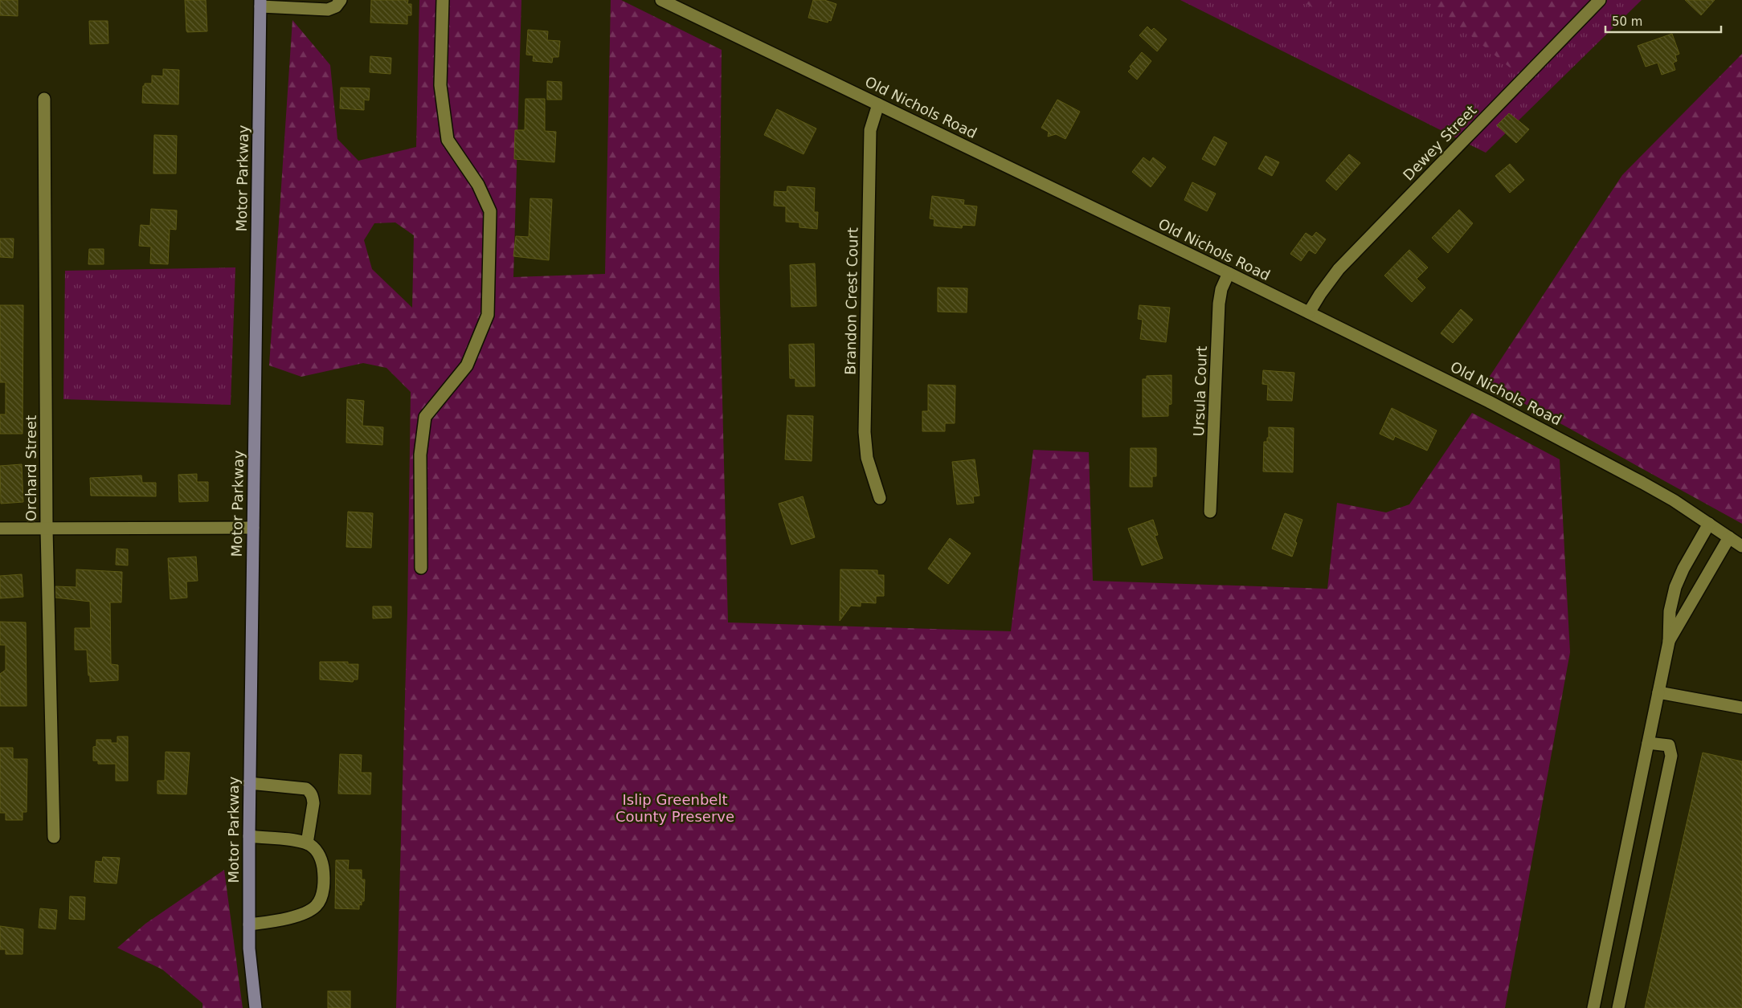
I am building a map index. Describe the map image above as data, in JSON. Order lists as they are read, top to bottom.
{
  "streets": {
    "main road": ["Motor Parkway"],
    "street": [
      "Old Nichols Road",
      "Dewey Street",
      "Brandon Crest Court",
      "Ursula Court",
      "Orchard Street"
    ]
  },
  "crossings": [
    ["Old Nichols Road", "Dewey Street"],
    ["Old Nichols Road", "Brandon Crest Court"],
    ["Old Nichols Road", "Ursula Court"]
  ],
  "parks": ["Islip Greenbelt County Preserve"],
  "scale_bar": "50 m"
}
